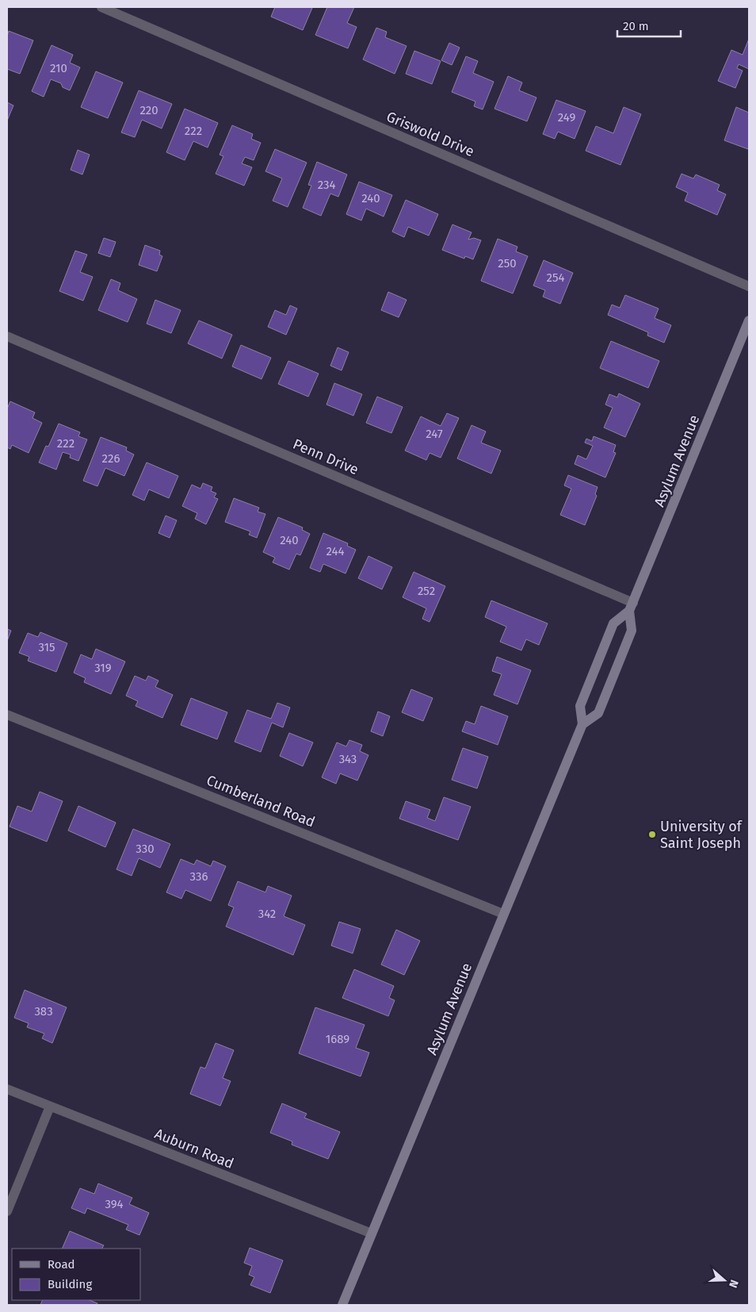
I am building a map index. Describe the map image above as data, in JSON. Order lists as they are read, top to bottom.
{
  "streets": {
    "main road": ["Asylum Avenue"],
    "street": [
      "Griswold Drive",
      "Penn Drive",
      "Cumberland Road",
      "Auburn Road"
    ]
  },
  "crossings": [
    ["Penn Drive", "Asylum Avenue"],
    ["Asylum Avenue", "Cumberland Road"],
    ["Asylum Avenue", "Auburn Road"]
  ],
  "places": ["University of Saint Joseph"],
  "house_numbers": [
    "210",
    "220",
    "249",
    "222",
    "234",
    "240",
    "250",
    "254",
    "247",
    "222",
    "226",
    "240",
    "244",
    "252",
    "315",
    "319",
    "343",
    "330",
    "336",
    "342",
    "383",
    "1689",
    "394"
  ],
  "legend": ["Road", "Building"],
  "scale_bar": "20 m",
  "north": "right"
}
